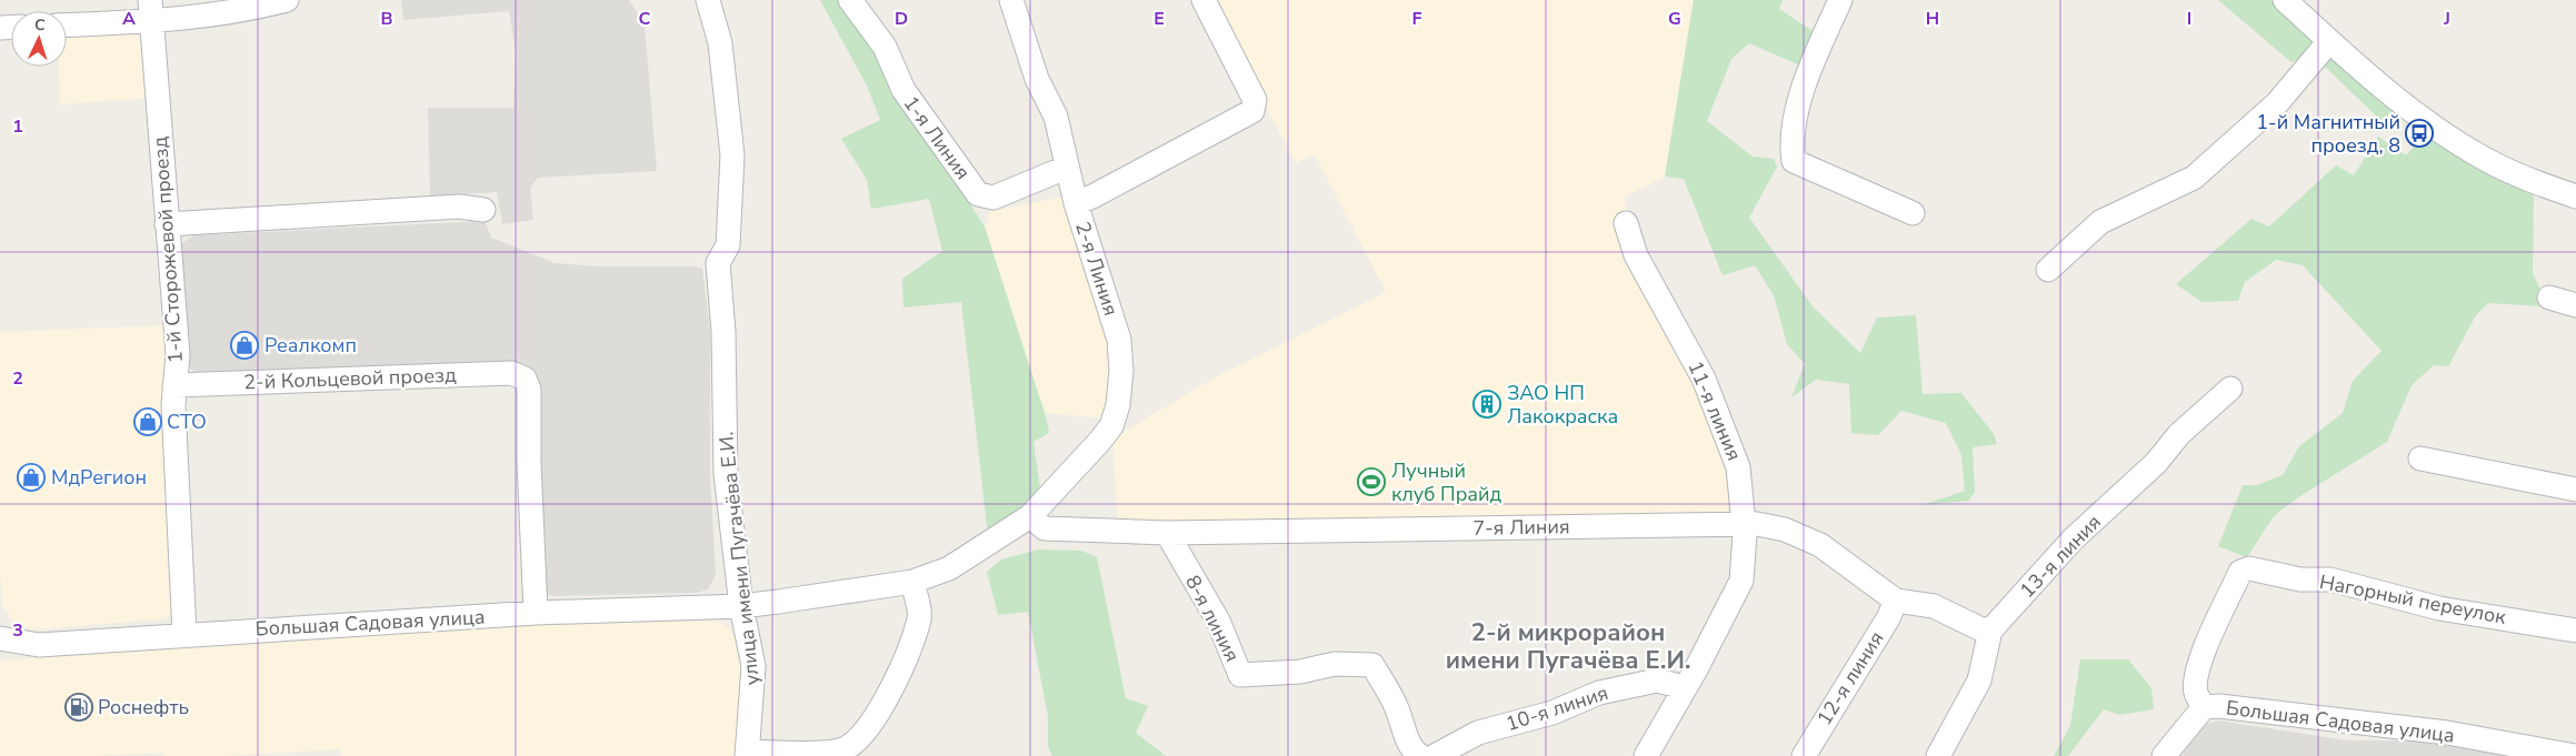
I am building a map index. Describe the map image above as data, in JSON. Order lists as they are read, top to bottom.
{
  "streets": {
    "street": [
      "1-я Линия",
      "1-й Сторожевой проезд",
      "2-я Линия",
      "2-й Кольцевой проезд",
      "11-я линия",
      "7-я Линия",
      "13-я линия",
      "улица имени Пугачёва Е.И.",
      "Нагорный переулок",
      "8-я линия",
      "Большая Садовая улица",
      "12-я линия",
      "10-я линия"
    ]
  },
  "crossings": [
    ["1-я Линия", "2-я Линия"],
    ["1-й Сторожевой проезд", "2-й Кольцевой проезд"],
    ["1-й Сторожевой проезд", "Большая Садовая улица"],
    ["2-я Линия", "7-я Линия"],
    ["2-я Линия", "Большая Садовая улица"],
    ["2-й Кольцевой проезд", "Большая Садовая улица"],
    ["11-я линия", "7-я Линия"],
    ["11-я линия", "10-я линия"],
    ["7-я Линия", "13-я линия"],
    ["7-я Линия", "8-я линия"],
    ["7-я Линия", "12-я линия"],
    ["улица имени Пугачёва Е.И.", "Большая Садовая улица"],
    ["Нагорный переулок", "Большая Садовая улица"]
  ],
  "districts": ["2-й микрорайон имени Пугачёва Е.И."],
  "places": {
    "bus stop": ["1-й Магнитный проезд, 8"],
    "shop": ["Реалкомп", "СТО", "МдРегион"],
    "building": ["ЗАО НП Лакокраска"],
    "sports": ["Лучный клуб Прайд"],
    "fuel station": ["Роснефть"]
  },
  "north": "top",
  "grid": {
    "columns": [
      "A",
      "B",
      "C",
      "D",
      "E",
      "F",
      "G",
      "H",
      "I",
      "J"
    ],
    "rows": ["1", "2", "3"]
  }
}
